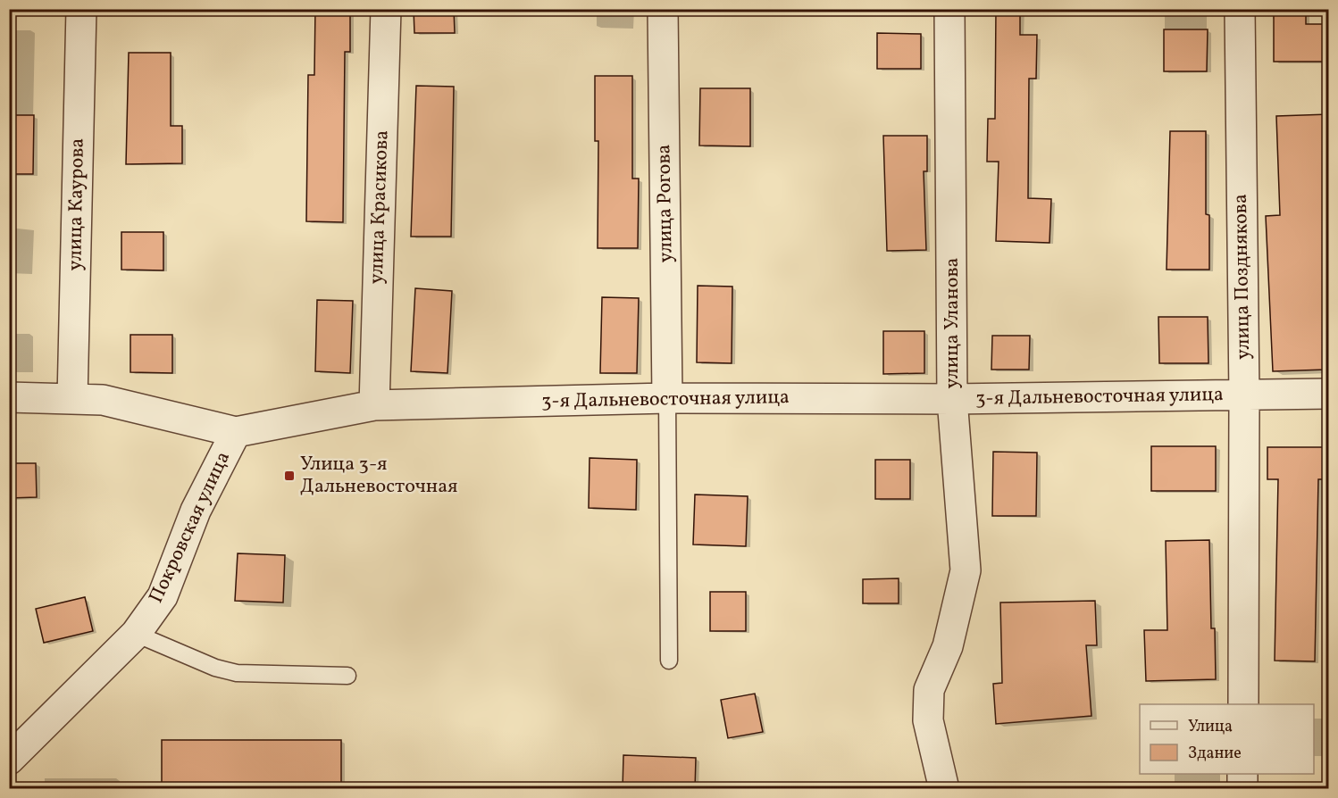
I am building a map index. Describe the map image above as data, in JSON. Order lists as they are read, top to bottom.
{
  "streets": {
    "street": [
      "улица Рогова",
      "улица Каурова",
      "улица Красикова",
      "улица Позднякова",
      "улица Уланова",
      "3-я Дальневосточная улица",
      "Покровская улица"
    ]
  },
  "crossings": [
    ["улица Рогова", "3-я Дальневосточная улица"],
    ["улица Каурова", "3-я Дальневосточная улица"],
    ["улица Красикова", "3-я Дальневосточная улица"],
    ["улица Позднякова", "3-я Дальневосточная улица"],
    ["улица Уланова", "3-я Дальневосточная улица"],
    ["3-я Дальневосточная улица", "Покровская улица"]
  ],
  "places": {
    "transit": ["Улица 3-я Дальневосточная"]
  },
  "legend": ["Улица", "Здание"]
}
